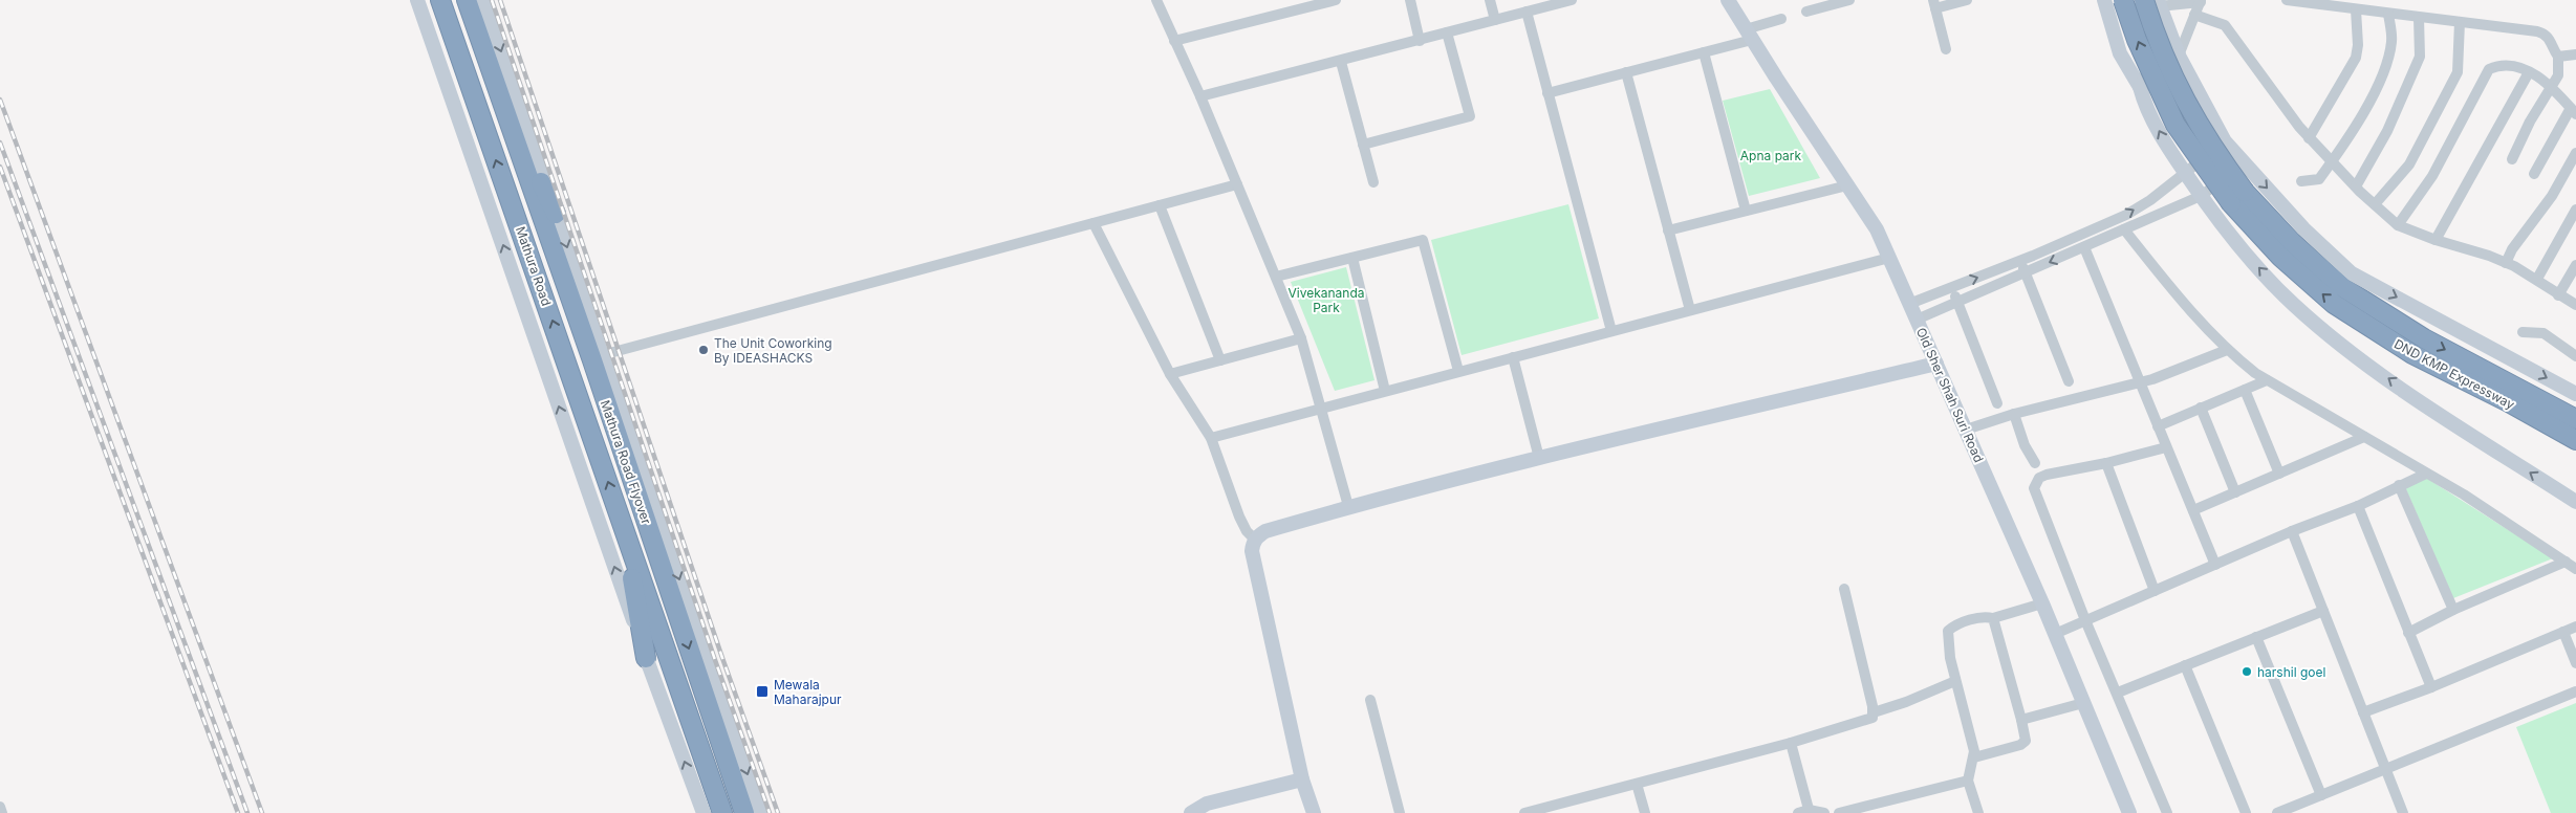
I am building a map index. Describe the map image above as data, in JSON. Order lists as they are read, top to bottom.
{
  "streets": {
    "highway": ["Mathura Road", "DND KMP Expressway", "Mathura Road Flyover"],
    "street": ["Old Sher Shah Suri Road"]
  },
  "crossings": [
    ["Mathura Road", "Mathura Road Flyover"]
  ],
  "parks": ["Apna park", "Vivekananda Park"],
  "places": {
    "other": ["The Unit Coworking By IDEASHACKS", "harshil goel"],
    "transit": ["Mewala Maharajpur"]
  }
}
